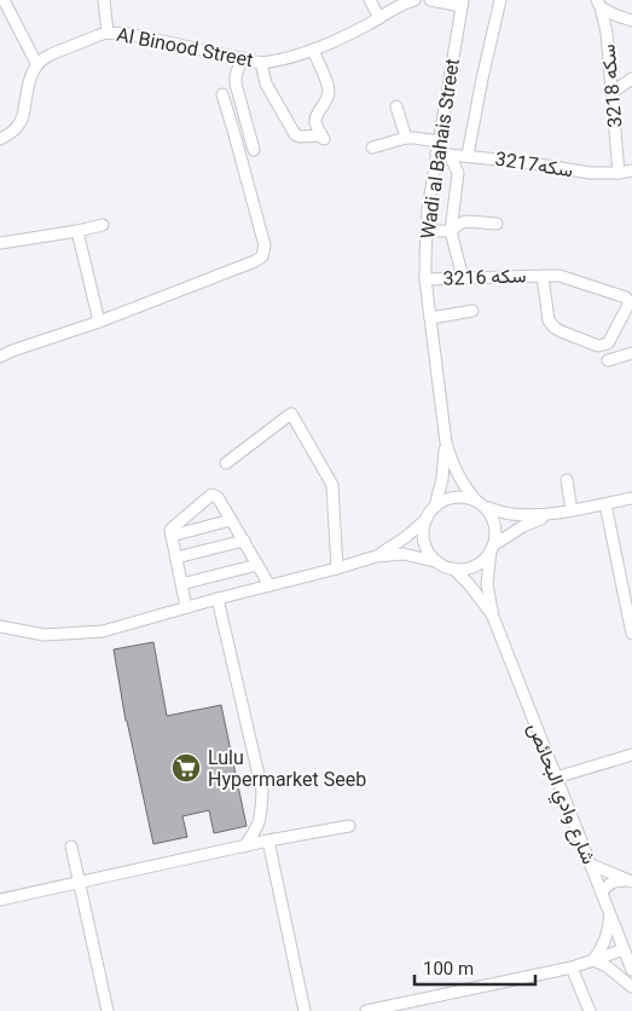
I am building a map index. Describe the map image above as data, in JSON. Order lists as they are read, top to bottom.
{
  "streets": {
    "street": [
      "Al Binood Street",
      "سكه 3218",
      "Wadi al Bahais Street",
      "سكه3217",
      "سكه 3216",
      "شارع وادي البحائص"
    ]
  },
  "crossings": [
    ["سكه 3218", "سكه3217"],
    ["Wadi al Bahais Street", "سكه3217"],
    ["Wadi al Bahais Street", "سكه 3216"]
  ],
  "places": {
    "supermarket": ["Lulu Hypermarket Seeb"]
  },
  "scale_bar": "100 m"
}
